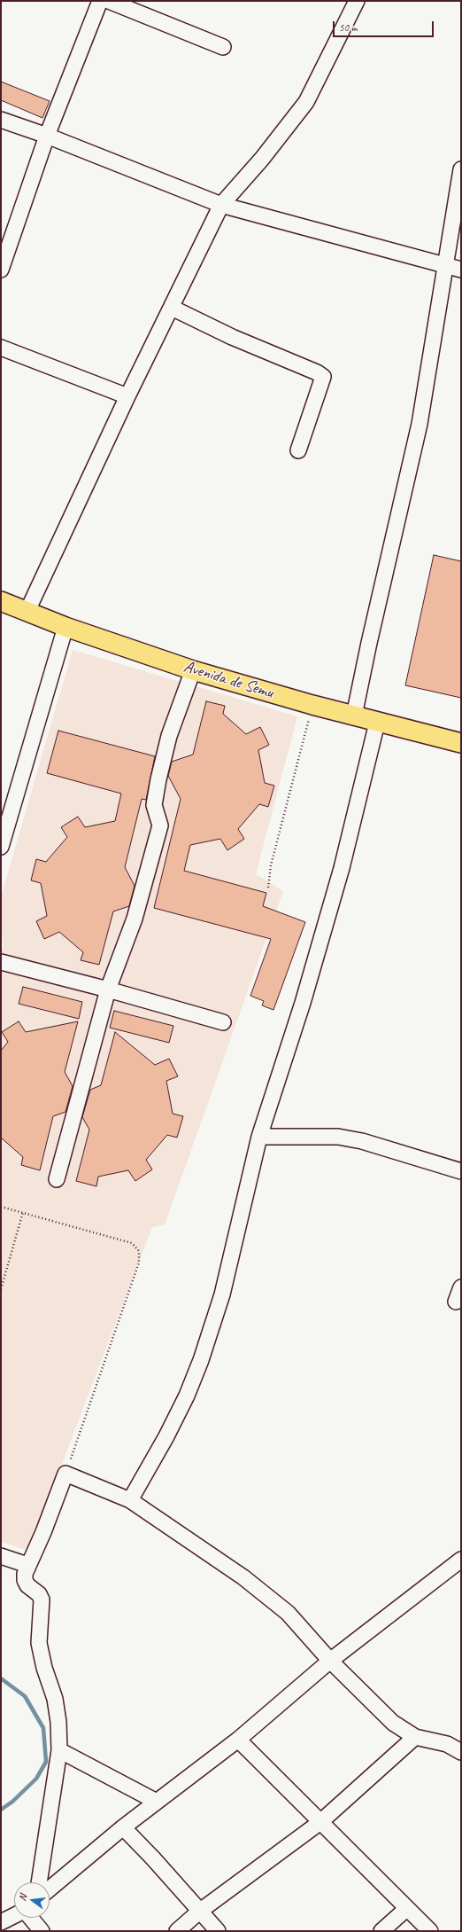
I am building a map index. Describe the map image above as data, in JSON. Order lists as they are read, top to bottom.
{
  "streets": {
    "main road": ["Avenida de Semu"]
  },
  "scale_bar": "50 m",
  "north": "left"
}
